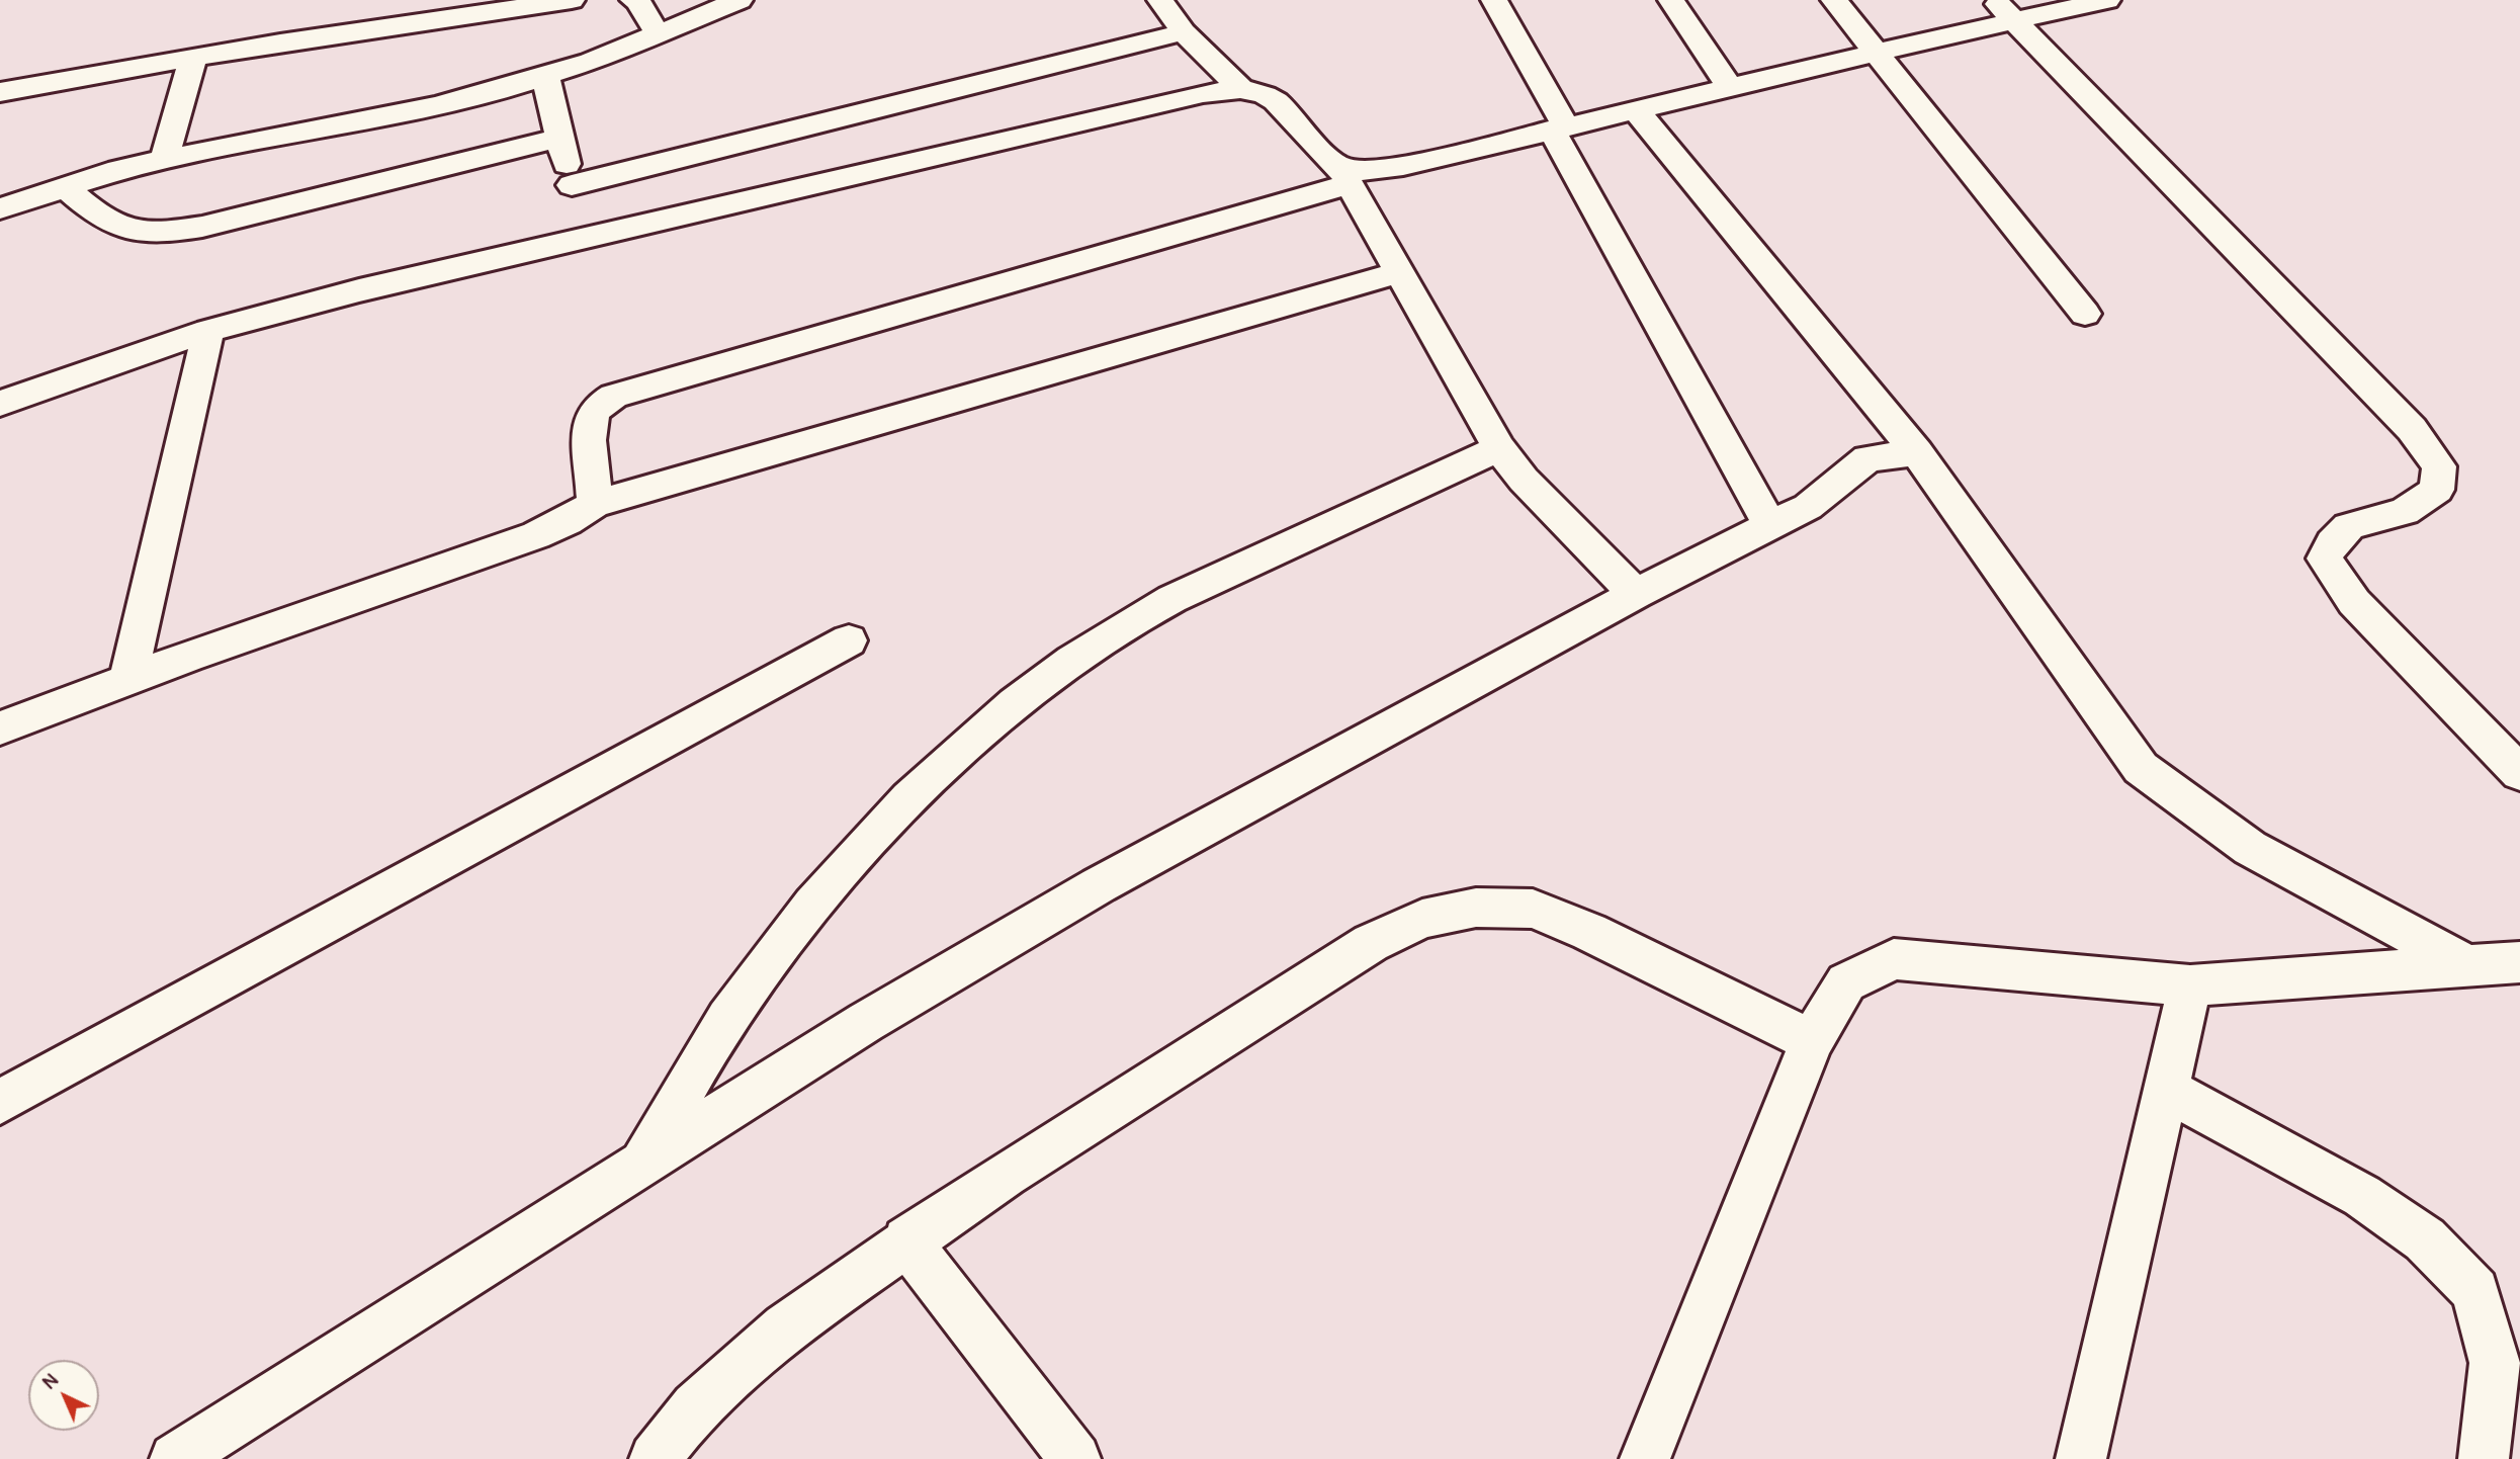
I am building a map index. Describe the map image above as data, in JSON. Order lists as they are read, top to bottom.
{
  "north": "top left"
}
